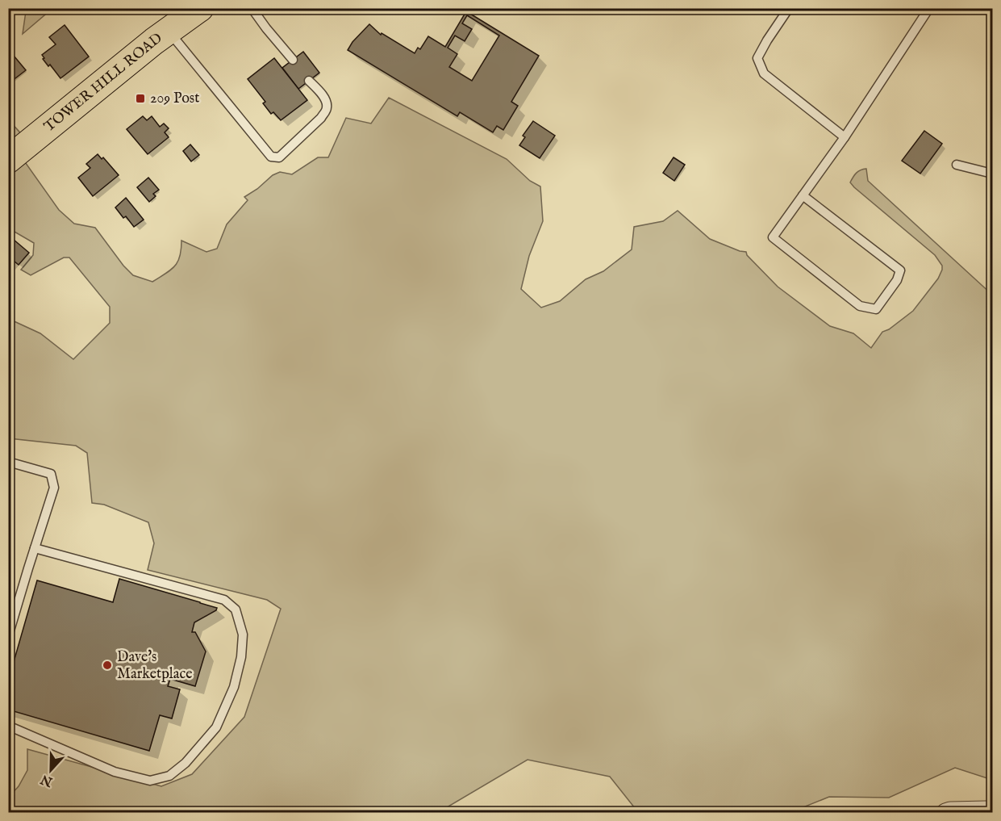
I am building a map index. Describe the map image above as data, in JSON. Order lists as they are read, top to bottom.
{
  "streets": {
    "main road": ["TOWER HILL ROAD"]
  },
  "places": {
    "transit": ["209 Post"],
    "other": ["Dave's Marketplace"]
  },
  "north": "bottom"
}
